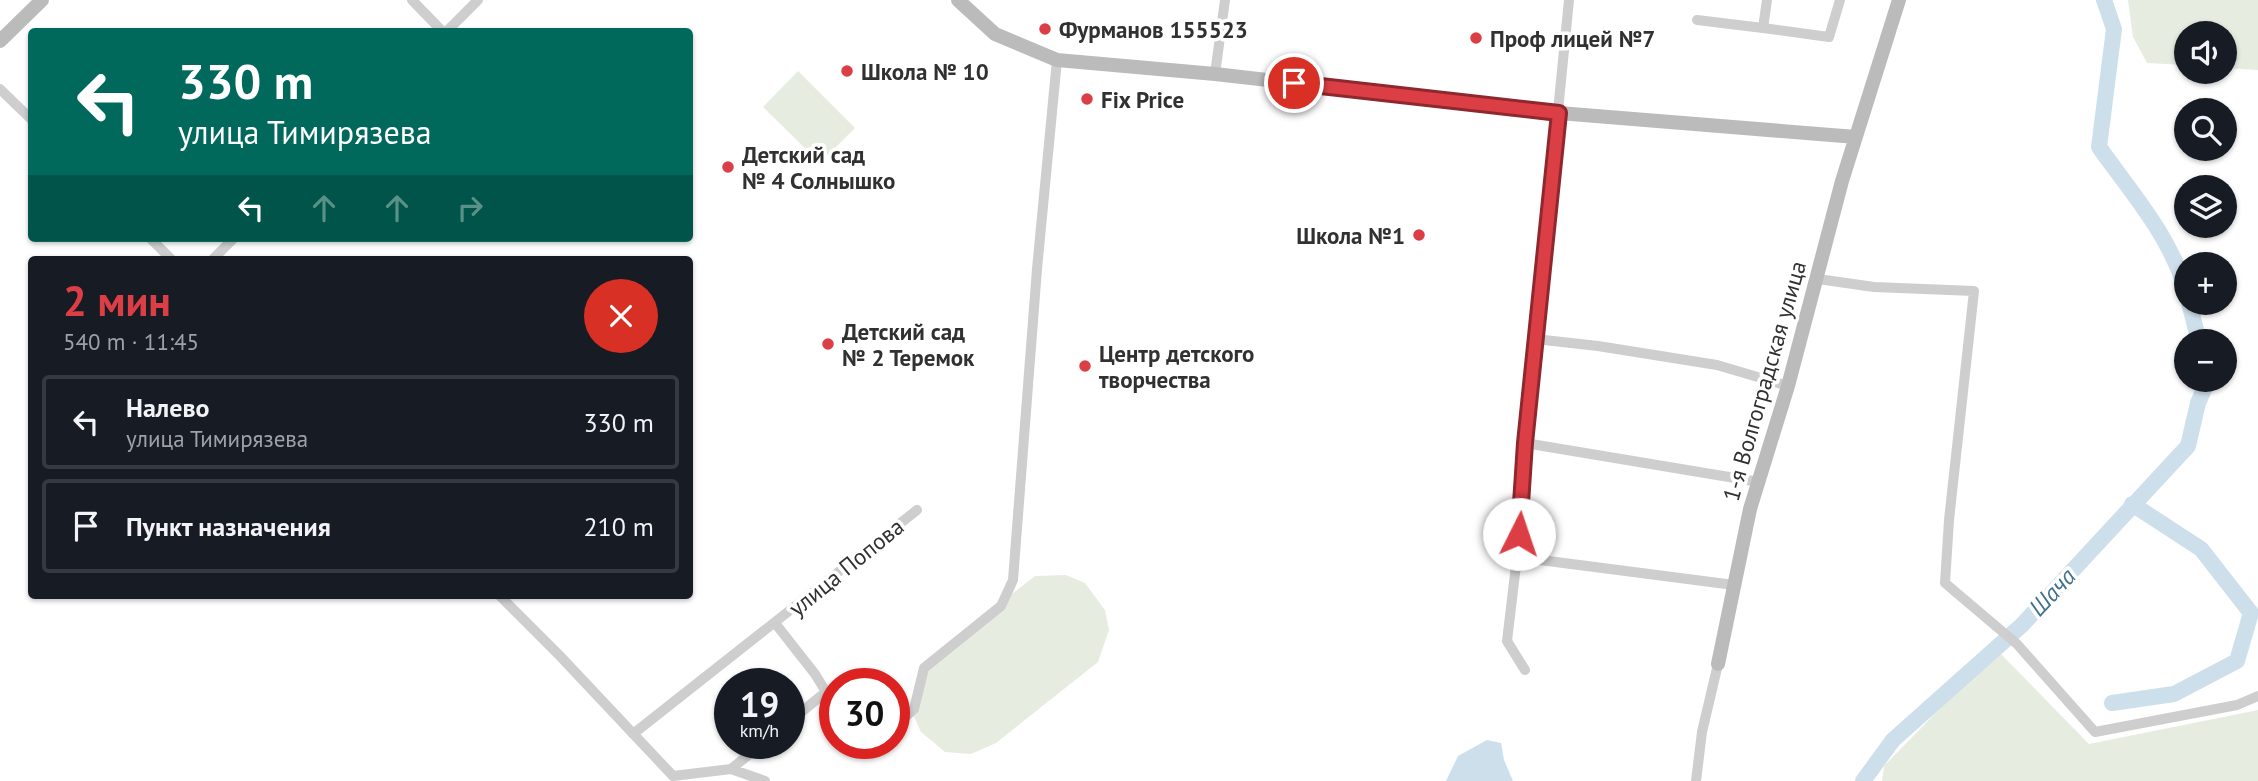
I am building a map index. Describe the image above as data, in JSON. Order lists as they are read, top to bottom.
{
  "streets": {
    "street": ["1-я Волгоградская улица", "улица Попова"]
  },
  "water": ["Шача"],
  "places": [
    "Фурманов 155523",
    "Проф лицей №7",
    "Школа № 10",
    "Fix Price",
    "Детский сад № 4 Солнышко",
    "Школа №1",
    "Детский сад № 2 Теремок",
    "Центр детского творчества"
  ],
  "page": {
    "map_buttons": ["+", "−"],
    "turn": ["330 m", "улица Тимирязева"],
    "heading": ["2 мин", "540 m · 11:45"],
    "list": [
      {
        "name": "Налево",
        "note": "улица Тимирязева",
        "value": "330 m"
      },
      {
        "name": "Пункт назначения",
        "value": "210 m"
      }
    ],
    "speed": "19 km/h",
    "limit": "30"
  }
}
